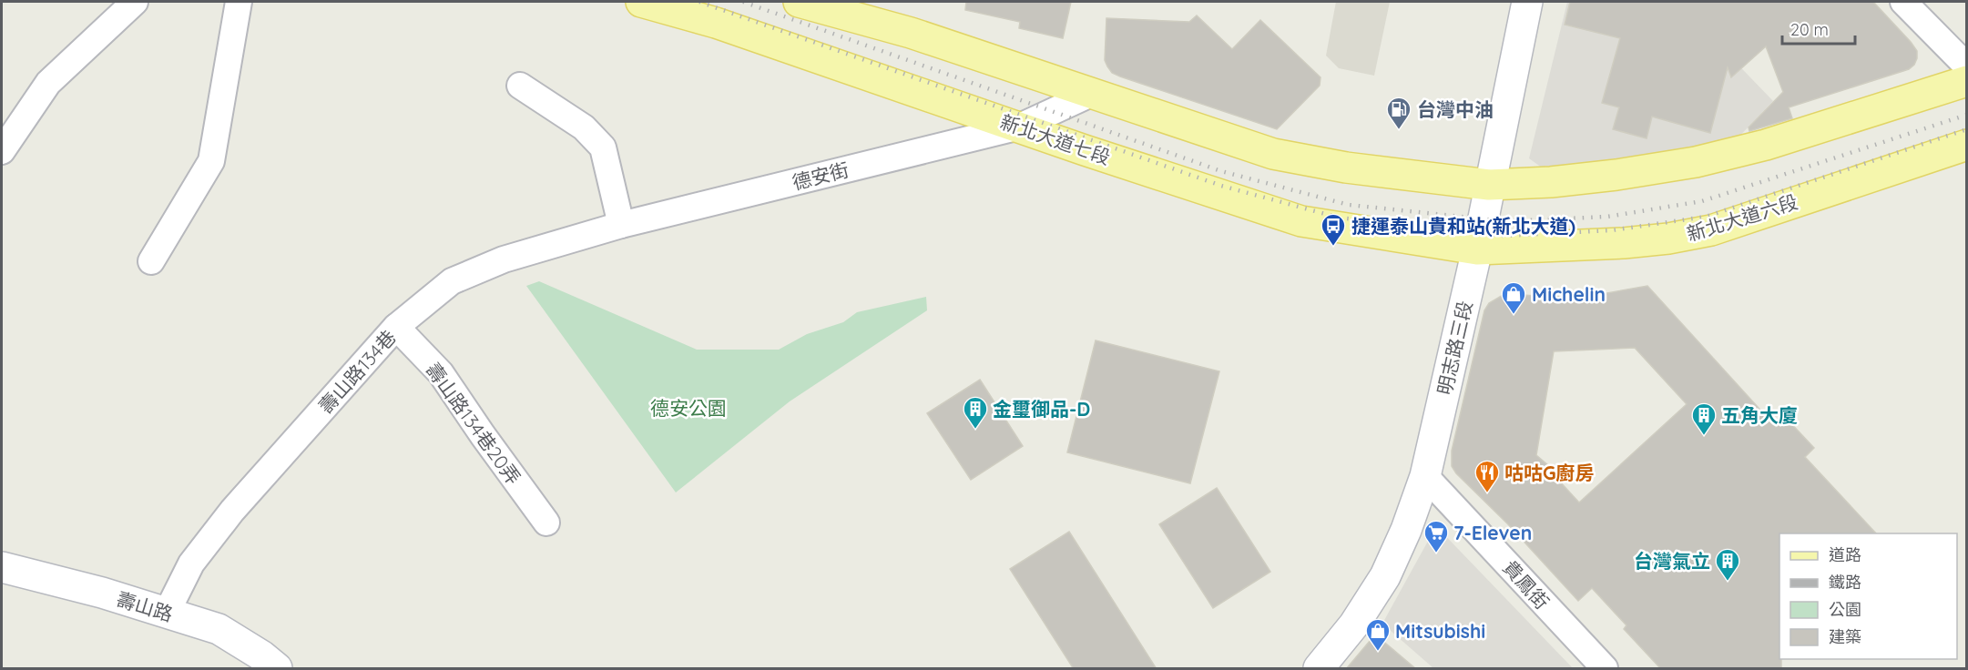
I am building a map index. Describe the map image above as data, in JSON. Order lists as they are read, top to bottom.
{
  "streets": {
    "main road": [
      "新北大道七段",
      "新北大道六段",
      "明志路三段",
      "壽山路"
    ],
    "street": [
      "德安街",
      "壽山路134巷",
      "壽山路134巷20弄",
      "貴鳳街"
    ]
  },
  "crossings": [
    ["新北大道七段", "德安街"],
    ["新北大道七段", "新北大道六段"],
    ["新北大道七段", "明志路三段"],
    ["德安街", "壽山路134巷"],
    ["新北大道六段", "明志路三段"],
    ["明志路三段", "貴鳳街"],
    ["壽山路134巷", "壽山路134巷20弄"],
    ["壽山路134巷", "壽山路"]
  ],
  "parks": ["德安公園"],
  "places": {
    "fuel station": ["台灣中油"],
    "bus stop": ["捷運泰山貴和站(新北大道)"],
    "shop": ["Michelin", "Mitsubishi"],
    "building": ["金璽御品-D", "五角大廈", "台灣氣立"],
    "restaurant": ["咕咕G廚房"],
    "supermarket": ["7-Eleven"]
  },
  "legend": [
    "道路",
    "鐵路",
    "公園",
    "建築"
  ],
  "scale_bar": "20 m"
}
